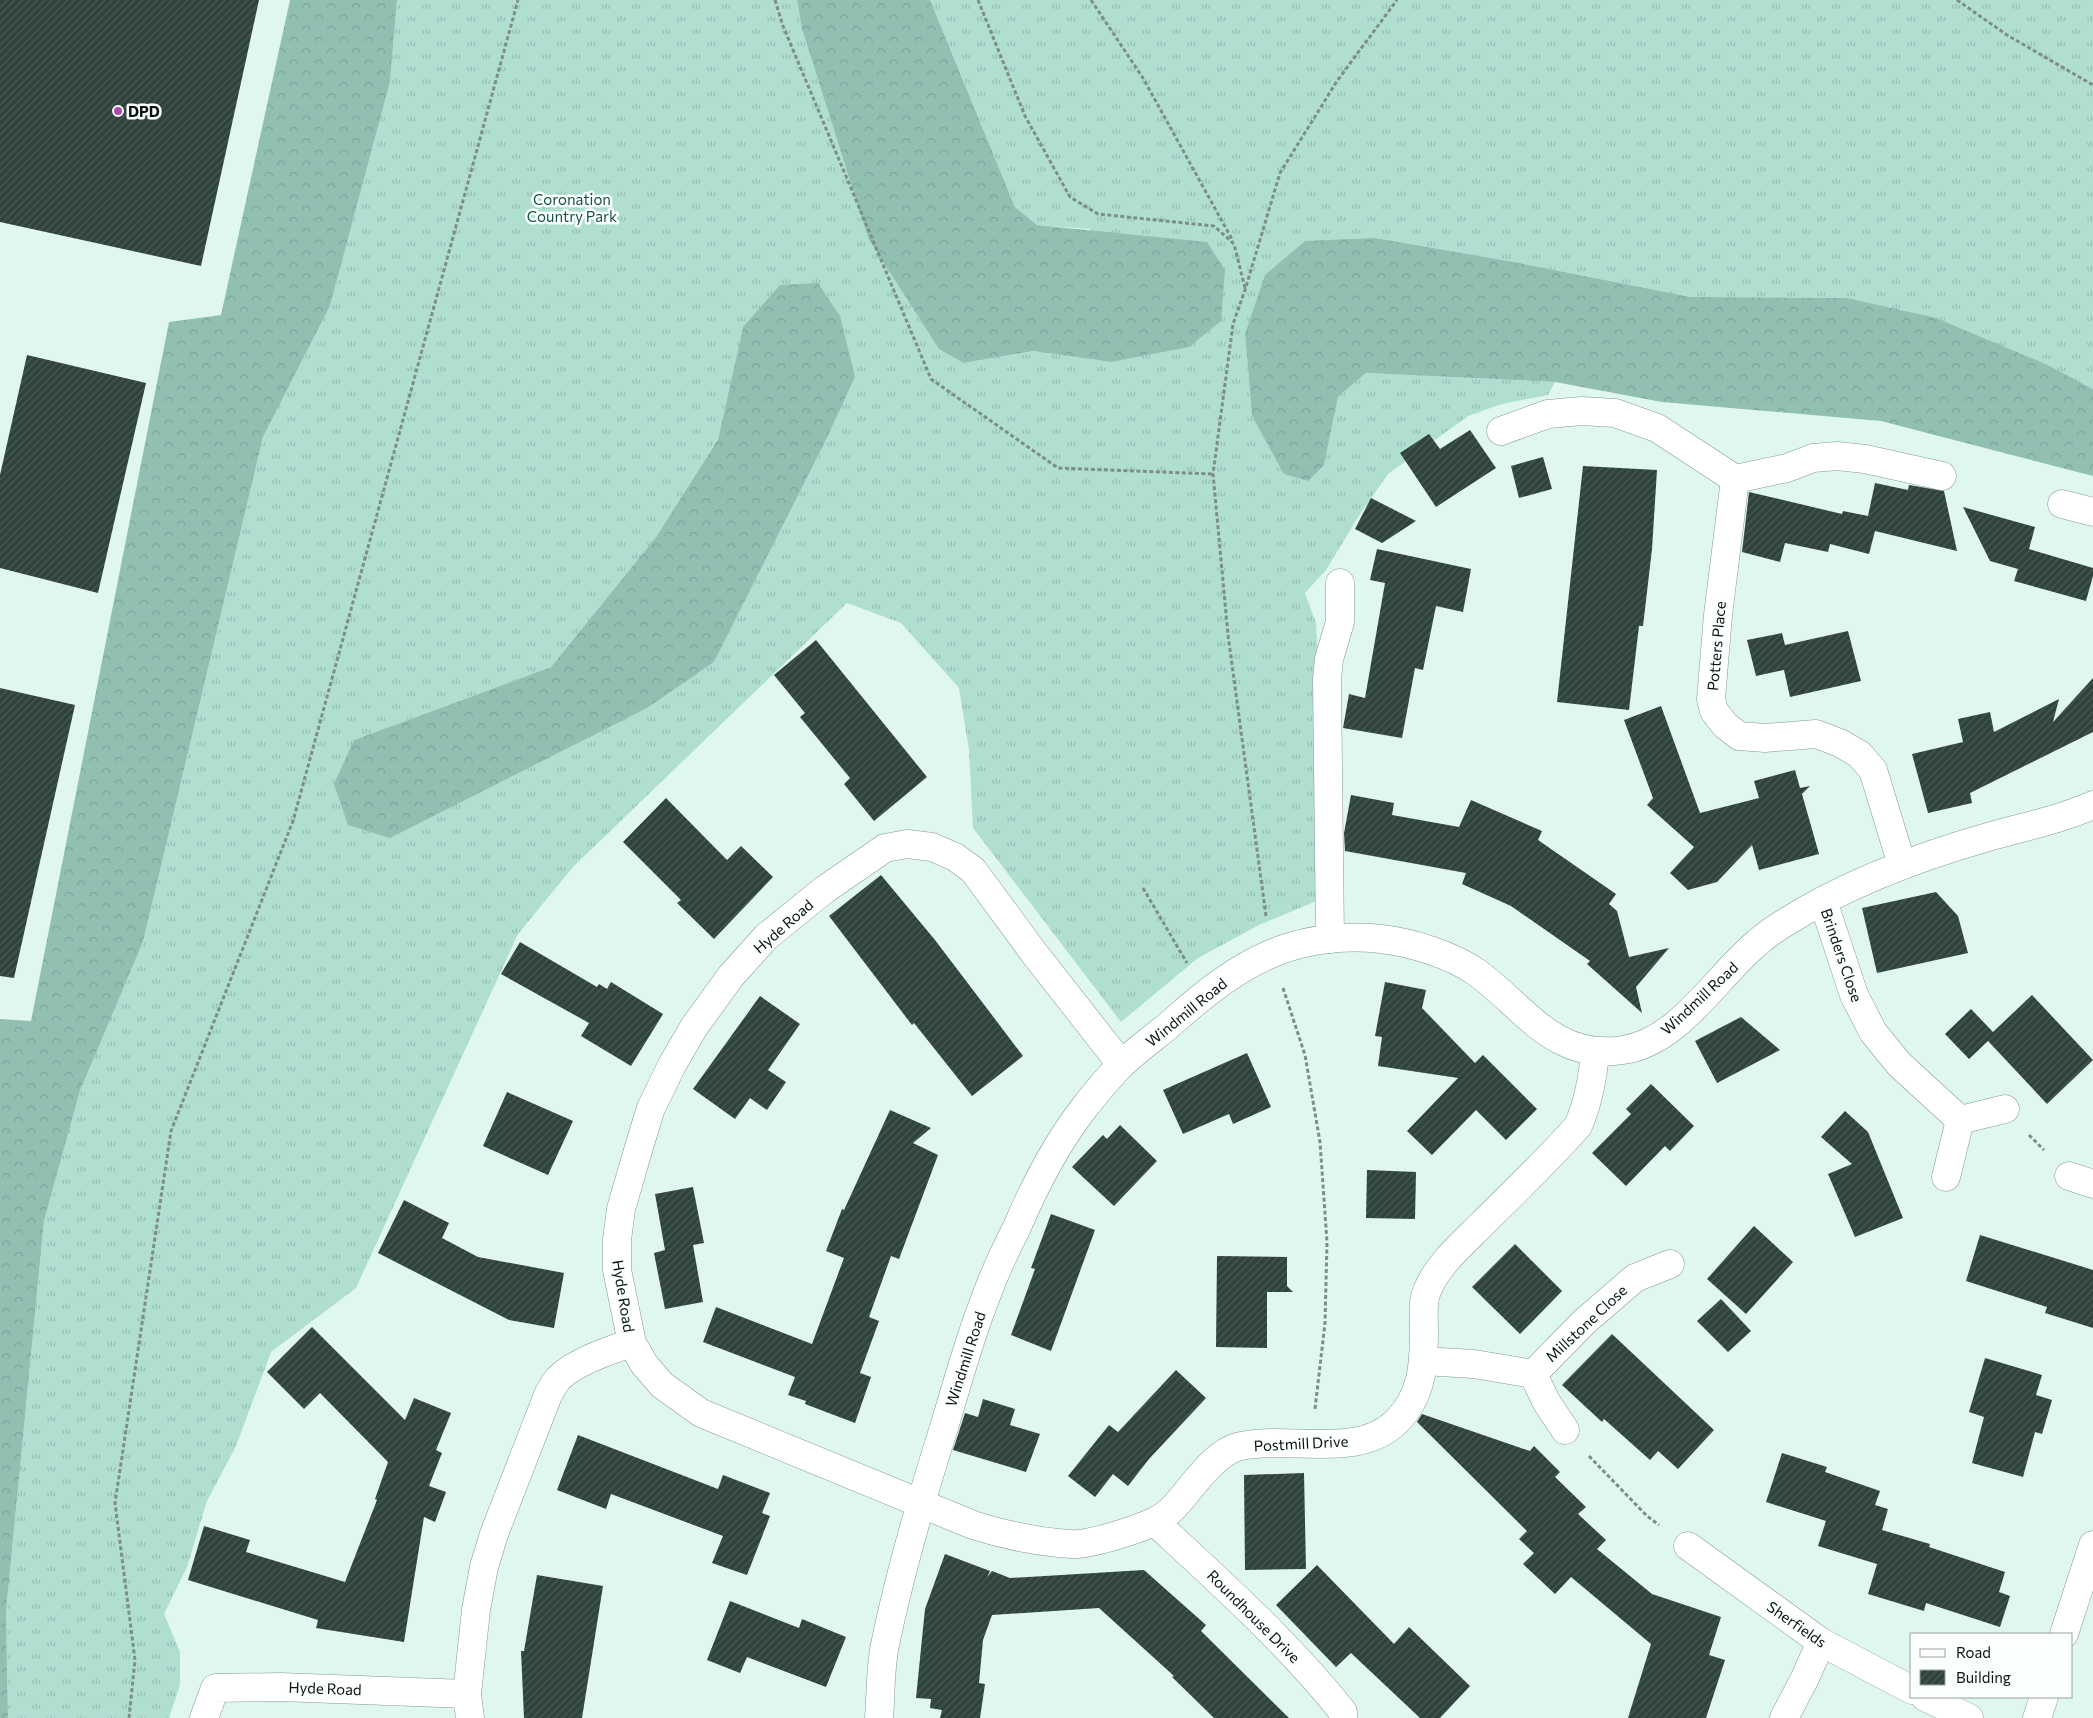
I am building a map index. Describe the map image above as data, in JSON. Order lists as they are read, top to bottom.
{
  "streets": {
    "street": [
      "Potters Place",
      "Hyde Road",
      "Brinders Close",
      "Windmill Road",
      "Millstone Close",
      "Postmill Drive",
      "Roundhouse Drive",
      "Sherfields"
    ]
  },
  "crossings": [
    ["Potters Place", "Windmill Road"],
    ["Hyde Road", "Windmill Road"],
    ["Hyde Road", "Postmill Drive"],
    ["Brinders Close", "Windmill Road"],
    ["Windmill Road", "Postmill Drive"],
    ["Millstone Close", "Postmill Drive"],
    ["Postmill Drive", "Roundhouse Drive"]
  ],
  "parks": ["Coronation Country Park"],
  "places": ["DPD"],
  "legend": ["Road", "Building"]
}
